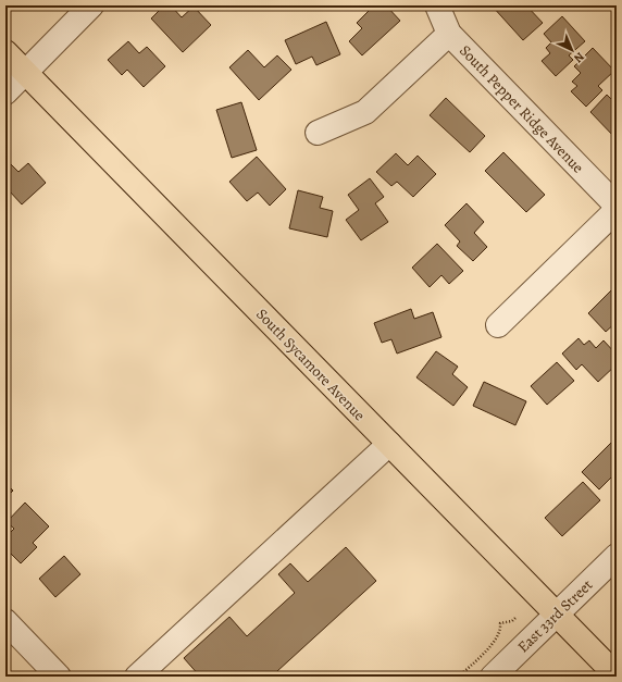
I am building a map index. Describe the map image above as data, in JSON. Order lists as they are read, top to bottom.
{
  "streets": {
    "main road": ["South Sycamore Avenue"],
    "street": ["South Pepper Ridge Avenue", "East 33rd Street"]
  },
  "crossings": [
    ["South Sycamore Avenue", "East 33rd Street"]
  ],
  "north": "bottom right"
}
